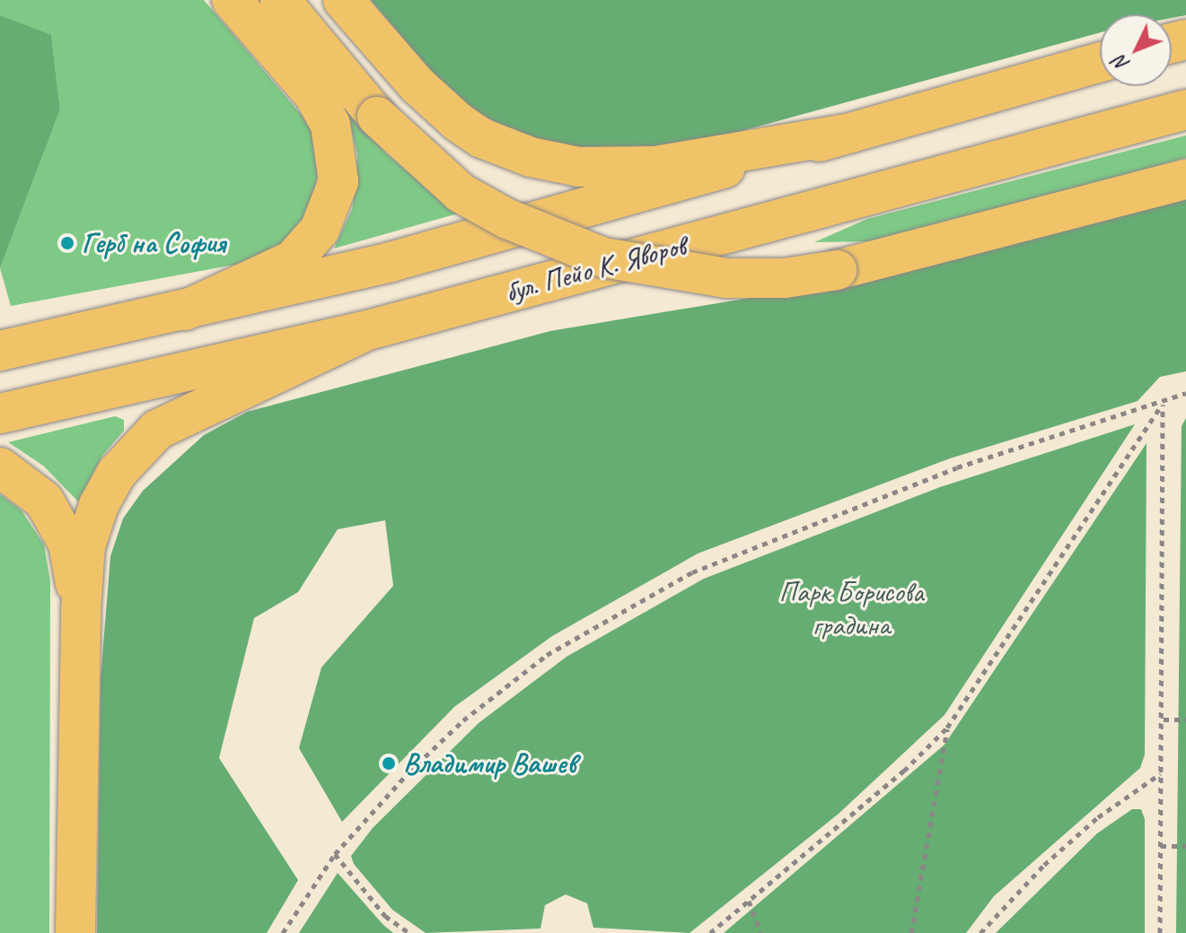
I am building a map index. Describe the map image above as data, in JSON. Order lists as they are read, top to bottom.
{
  "streets": {
    "main road": ["бул. Пейо К. Яворов"]
  },
  "parks": ["Парк Борисова градина"],
  "places": ["Герб на София", "Владимир Вашев"],
  "north": "bottom left"
}
